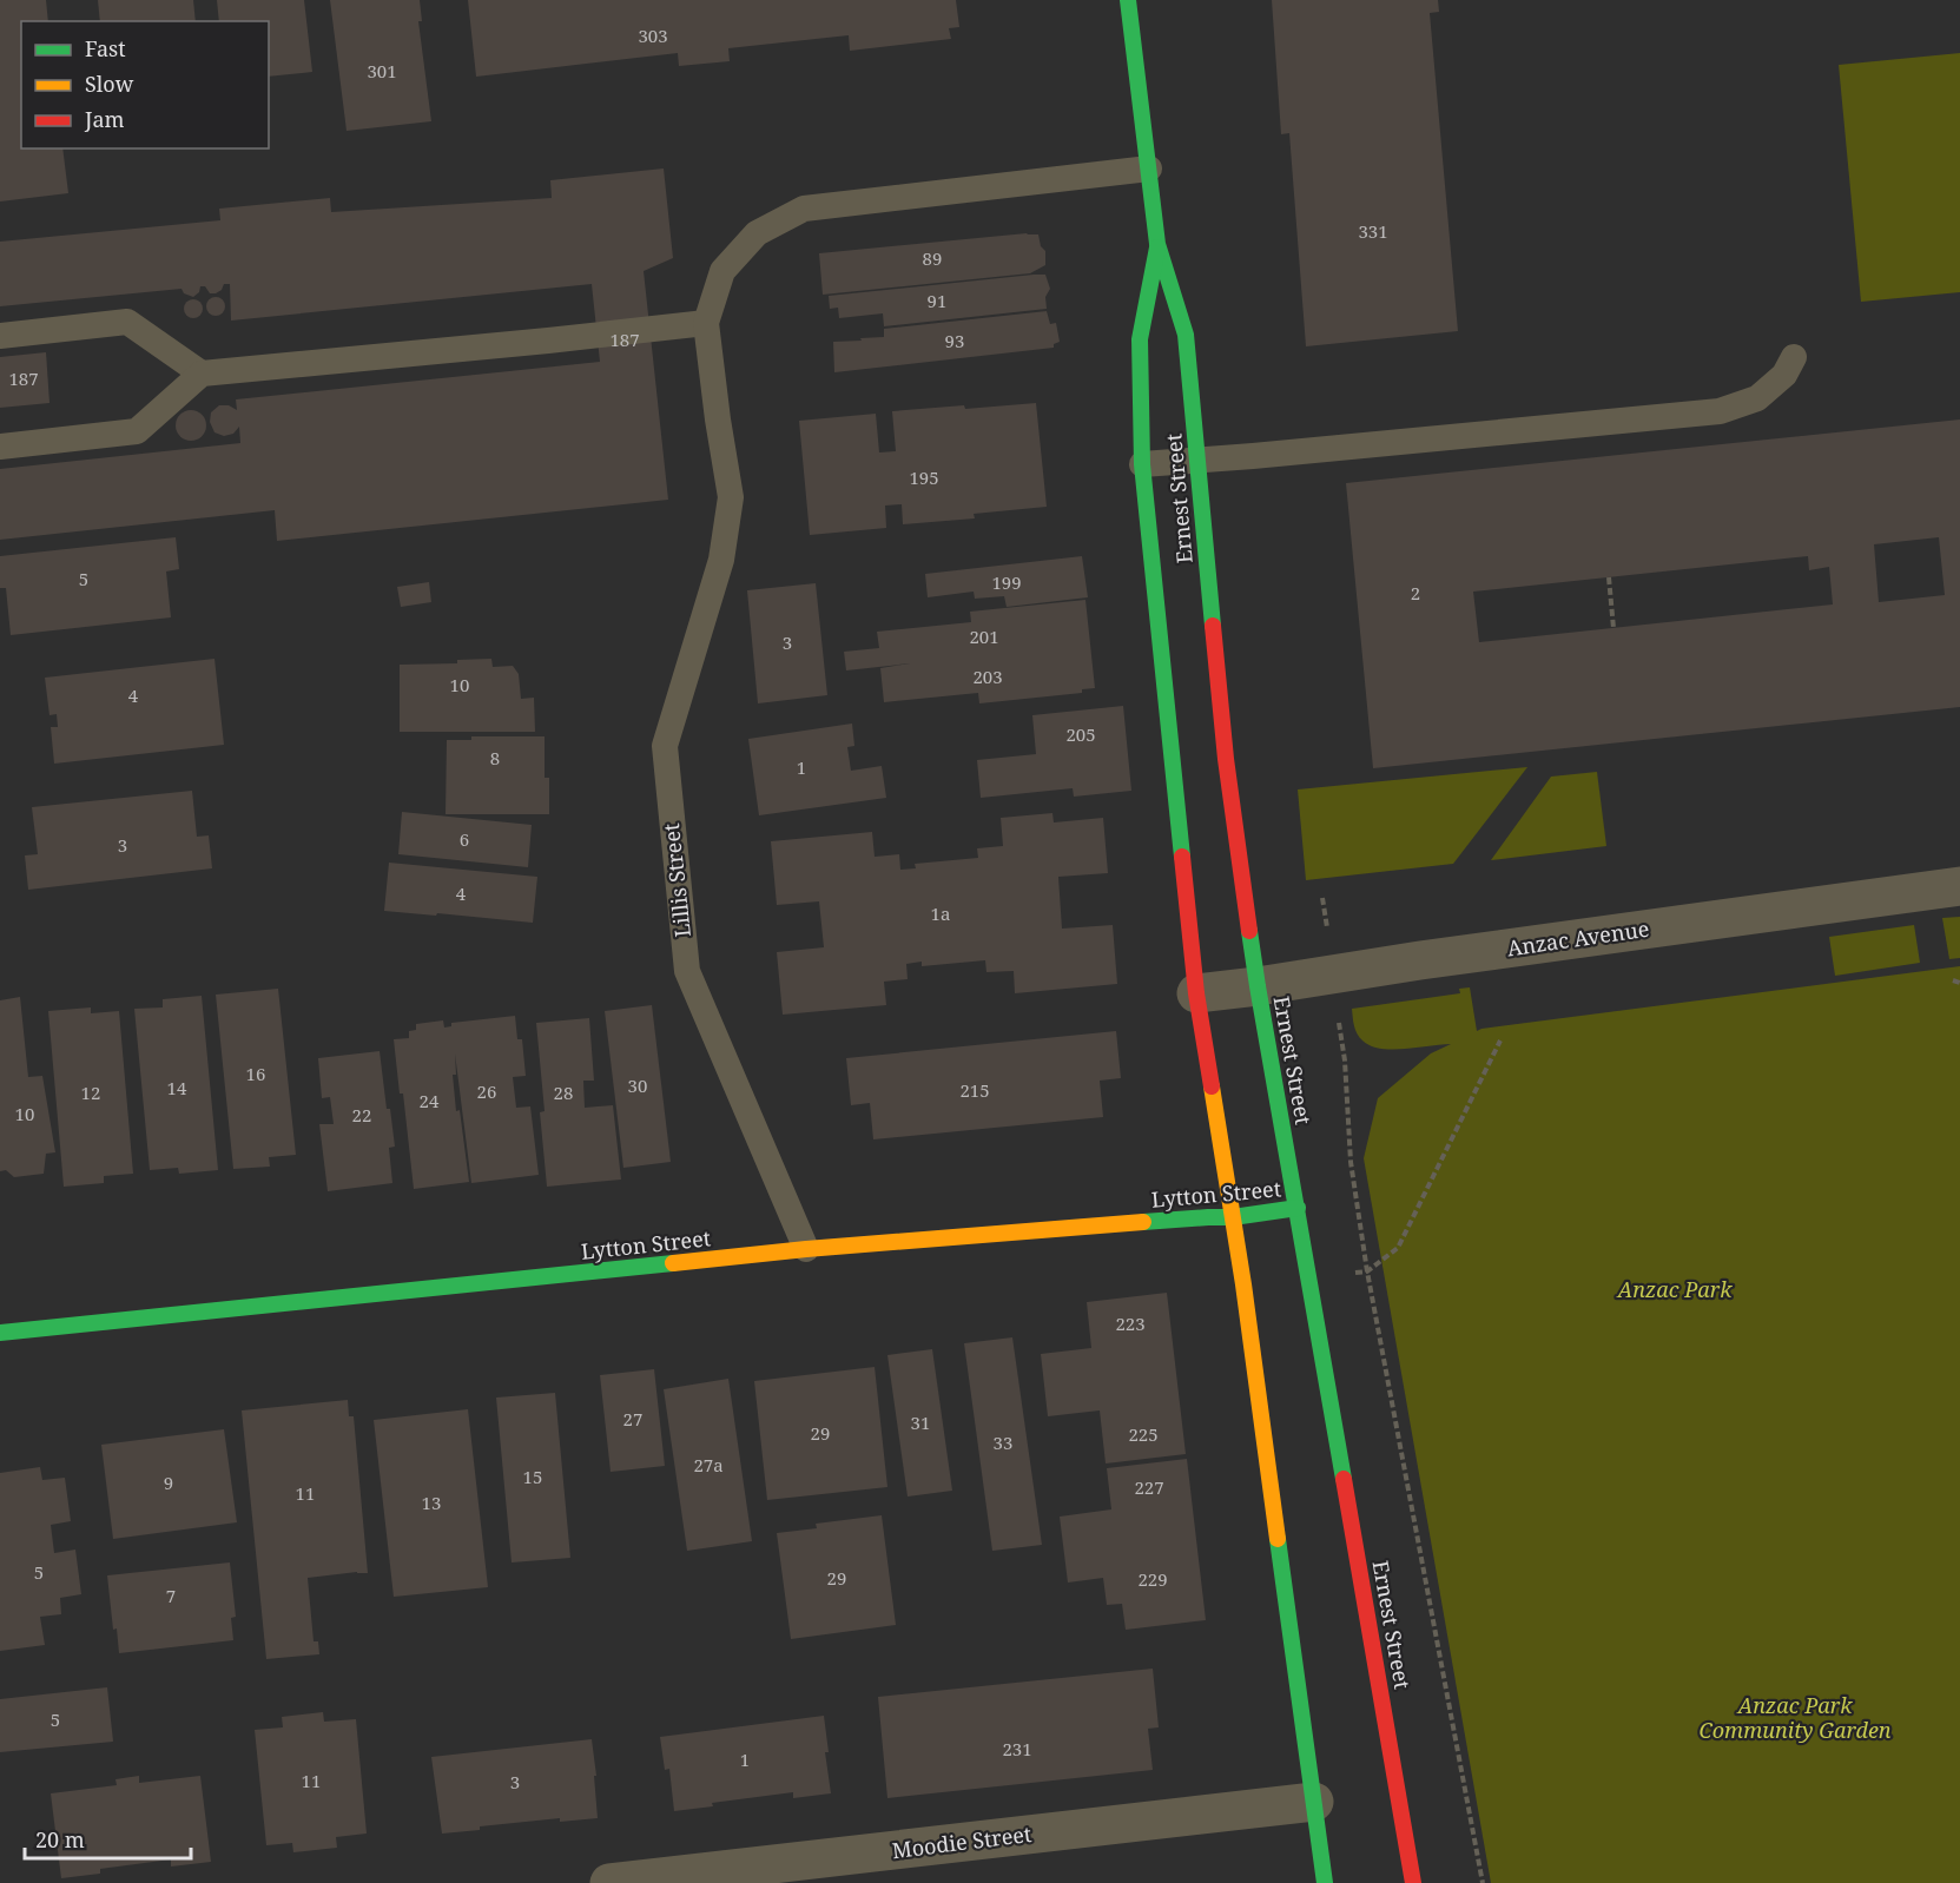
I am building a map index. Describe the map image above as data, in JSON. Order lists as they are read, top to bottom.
{
  "streets": {
    "main road": ["Ernest Street", "Lytton Street"],
    "street": ["Anzac Avenue", "Moodie Street"],
    "lane": ["Lillis Street"]
  },
  "crossings": [
    ["Ernest Street", "Anzac Avenue"],
    ["Ernest Street", "Lytton Street"],
    ["Ernest Street", "Moodie Street"],
    ["Lillis Street", "Lytton Street"]
  ],
  "parks": ["Anzac Park", "Anzac Park Community Garden"],
  "house_numbers": [
    "303",
    "301",
    "331",
    "89",
    "91",
    "187",
    "93",
    "187",
    "195",
    "5",
    "199",
    "2",
    "201",
    "3",
    "203",
    "10",
    "4",
    "205",
    "8",
    "1",
    "6",
    "3",
    "4",
    "1a",
    "16",
    "30",
    "14",
    "215",
    "26",
    "12",
    "28",
    "24",
    "10",
    "22",
    "223",
    "27",
    "31",
    "29",
    "225",
    "33",
    "27a",
    "15",
    "9",
    "227",
    "11",
    "13",
    "5",
    "29",
    "229",
    "7",
    "5",
    "231",
    "1",
    "11",
    "3"
  ],
  "legend": ["Fast", "Slow", "Jam"],
  "scale_bar": "20 m"
}
